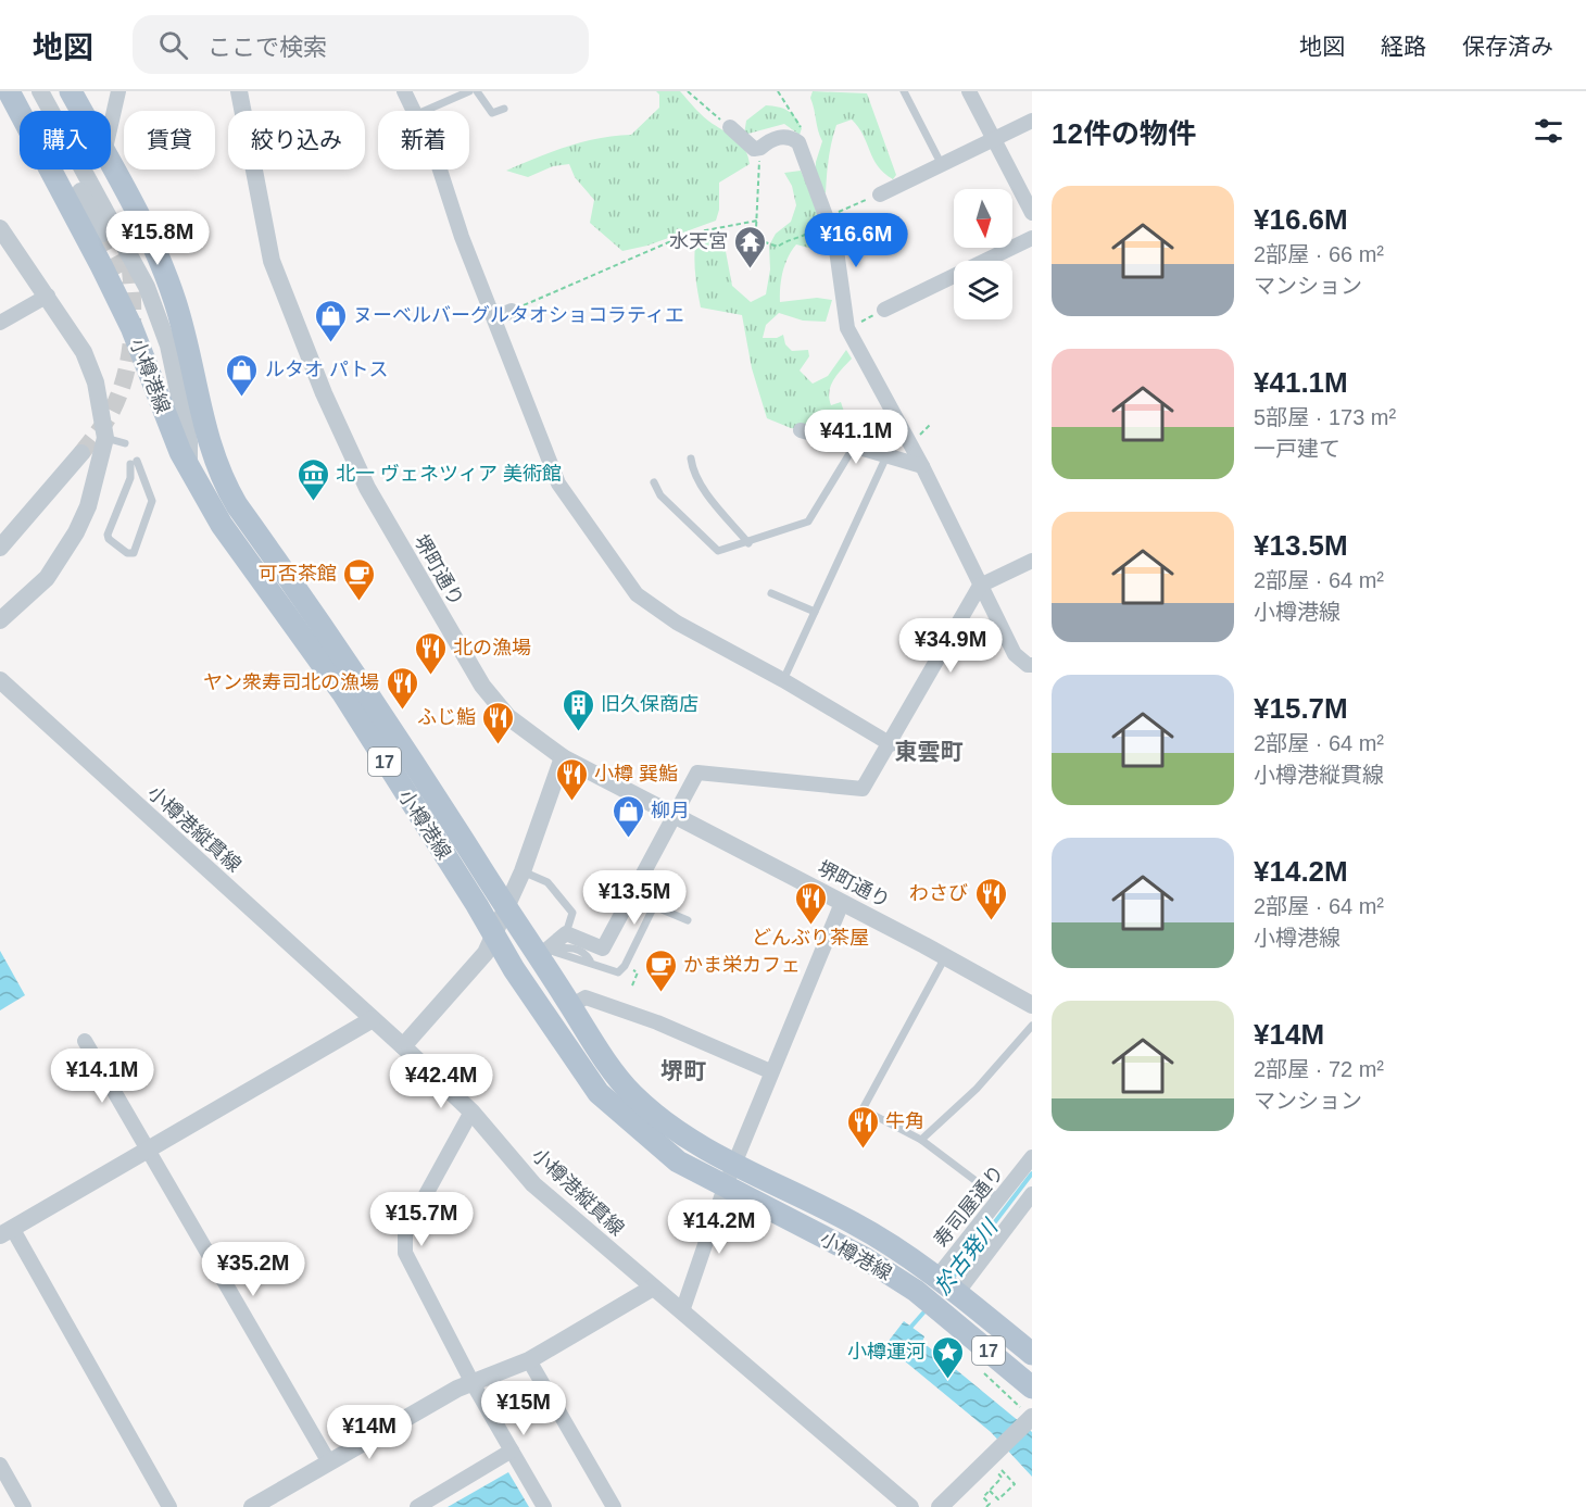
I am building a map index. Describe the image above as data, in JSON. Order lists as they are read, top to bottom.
{
  "streets": {
    "main road": ["小樽港線", "17"],
    "street": ["堺町通り", "小樽港縦貫線", "寿司屋通り"]
  },
  "crossings": [
    ["小樽港線", "寿司屋通り"]
  ],
  "districts": ["東雲町", "堺町"],
  "water": ["於古発川"],
  "places": {
    "temple": ["水天宮"],
    "shop": ["ヌーベルバーグルタオショコラティエ", "ルタオ パトス", "柳月"],
    "museum": ["北一 ヴェネツィア 美術館"],
    "cafe": ["可否茶館", "かま栄カフェ"],
    "restaurant": [
      "北の漁場",
      "ヤン衆寿司北の漁場",
      "ふじ鮨",
      "小樽 巽鮨",
      "わさび",
      "どんぶり茶屋",
      "牛角"
    ],
    "building": ["旧久保商店"],
    "place": ["小樽運河"]
  },
  "north": "bottom",
  "page": {
    "header": "地図",
    "search": "ここで検索",
    "nav": ["地図", "経路", "保存済み"],
    "heading": "12件の物件",
    "chip": [
      "購入",
      "賃貸",
      "絞り込み",
      "新着"
    ],
    "list": [
      {
        "name": "¥16.6M",
        "note": "2部屋 · 66 m² · マンション"
      },
      {
        "name": "¥41.1M",
        "note": "5部屋 · 173 m² · 一戸建て"
      },
      {
        "name": "¥13.5M",
        "note": "2部屋 · 64 m² · 小樽港線"
      },
      {
        "name": "¥15.7M",
        "note": "2部屋 · 64 m² · 小樽港縦貫線"
      },
      {
        "name": "¥14.2M",
        "note": "2部屋 · 64 m² · 小樽港線"
      },
      {
        "name": "¥14M",
        "note": "2部屋 · 72 m² · マンション"
      }
    ],
    "price": [
      "¥15.8M",
      "¥16.6M",
      "¥41.1M",
      "¥34.9M",
      "¥13.5M",
      "¥14.1M",
      "¥42.4M",
      "¥15.7M",
      "¥14.2M",
      "¥35.2M",
      "¥15M",
      "¥14M"
    ]
  }
}
